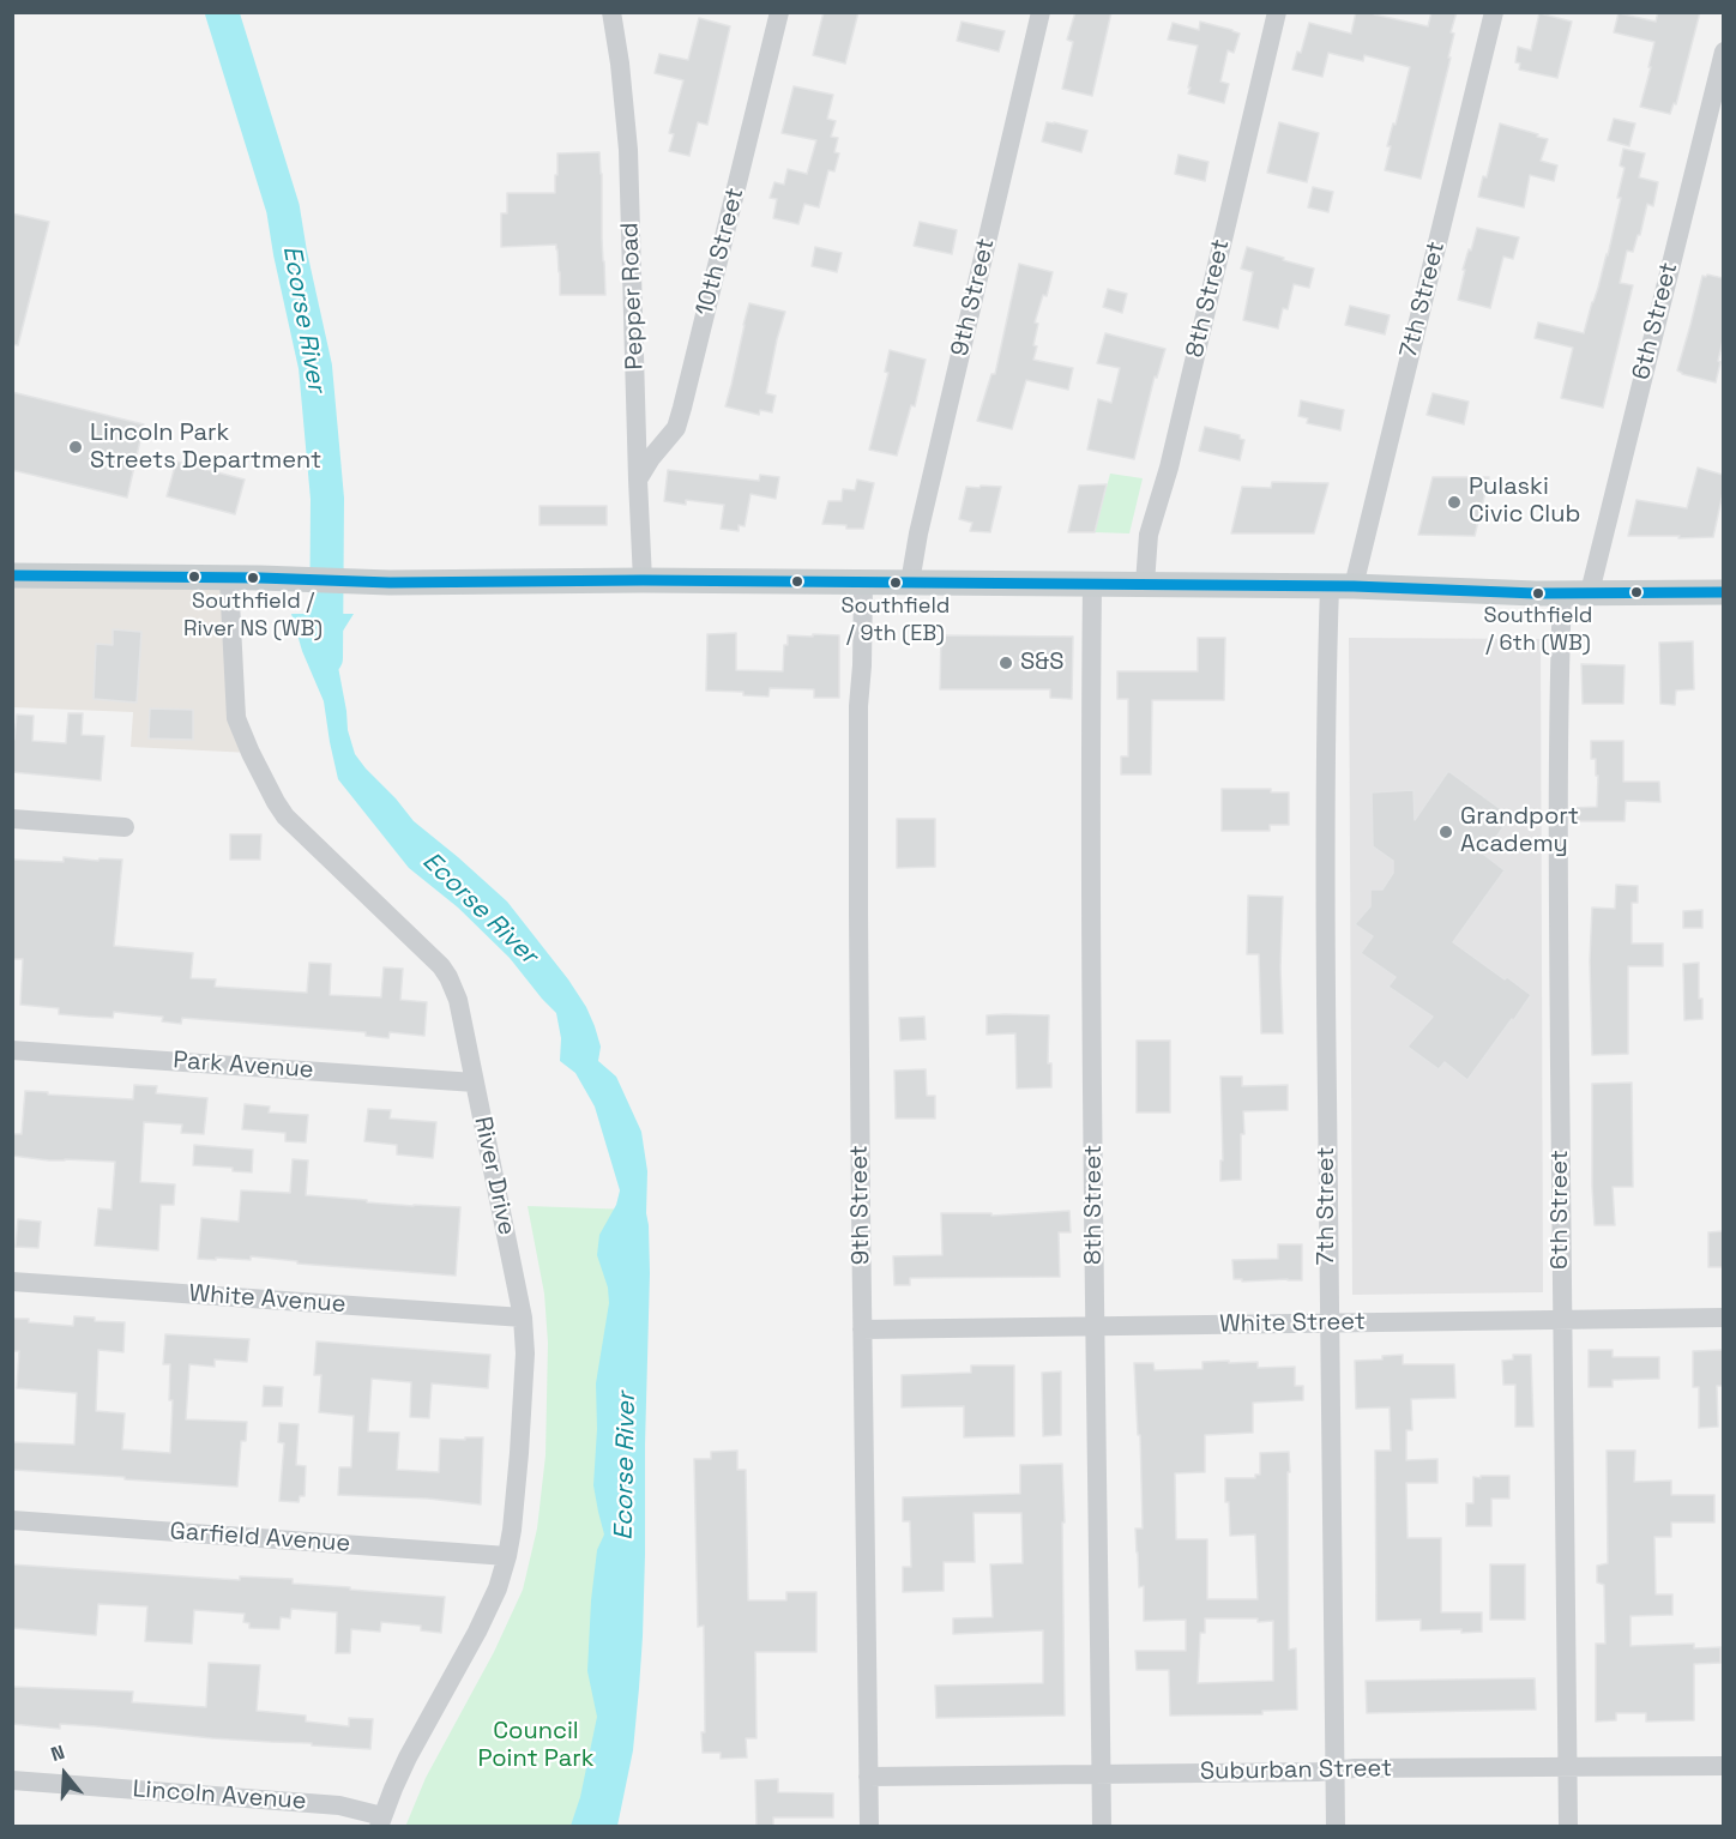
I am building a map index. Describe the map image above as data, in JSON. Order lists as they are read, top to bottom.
{
  "streets": {
    "street": [
      "10th Street",
      "Pepper Road",
      "9th Street",
      "8th Street",
      "7th Street",
      "6th Street",
      "Park Avenue",
      "River Drive",
      "White Avenue",
      "White Street",
      "Garfield Avenue",
      "Suburban Street",
      "Lincoln Avenue"
    ]
  },
  "crossings": [
    ["10th Street", "Pepper Road"],
    ["9th Street", "White Street"],
    ["9th Street", "Suburban Street"],
    ["8th Street", "White Street"],
    ["8th Street", "Suburban Street"],
    ["7th Street", "White Street"],
    ["7th Street", "Suburban Street"],
    ["6th Street", "White Street"],
    ["6th Street", "Suburban Street"],
    ["Park Avenue", "River Drive"],
    ["River Drive", "White Avenue"],
    ["River Drive", "Garfield Avenue"],
    ["River Drive", "Lincoln Avenue"]
  ],
  "water": ["Ecorse River"],
  "parks": ["Council Point Park"],
  "places": [
    "Lincoln Park Streets Department",
    "Pulaski Civic Club",
    "Southfield / River NS (WB)",
    "Southfield / 9th (EB)",
    "Southfield / 6th (WB)",
    "S&S",
    "Grandport Academy"
  ],
  "north": "top"
}
